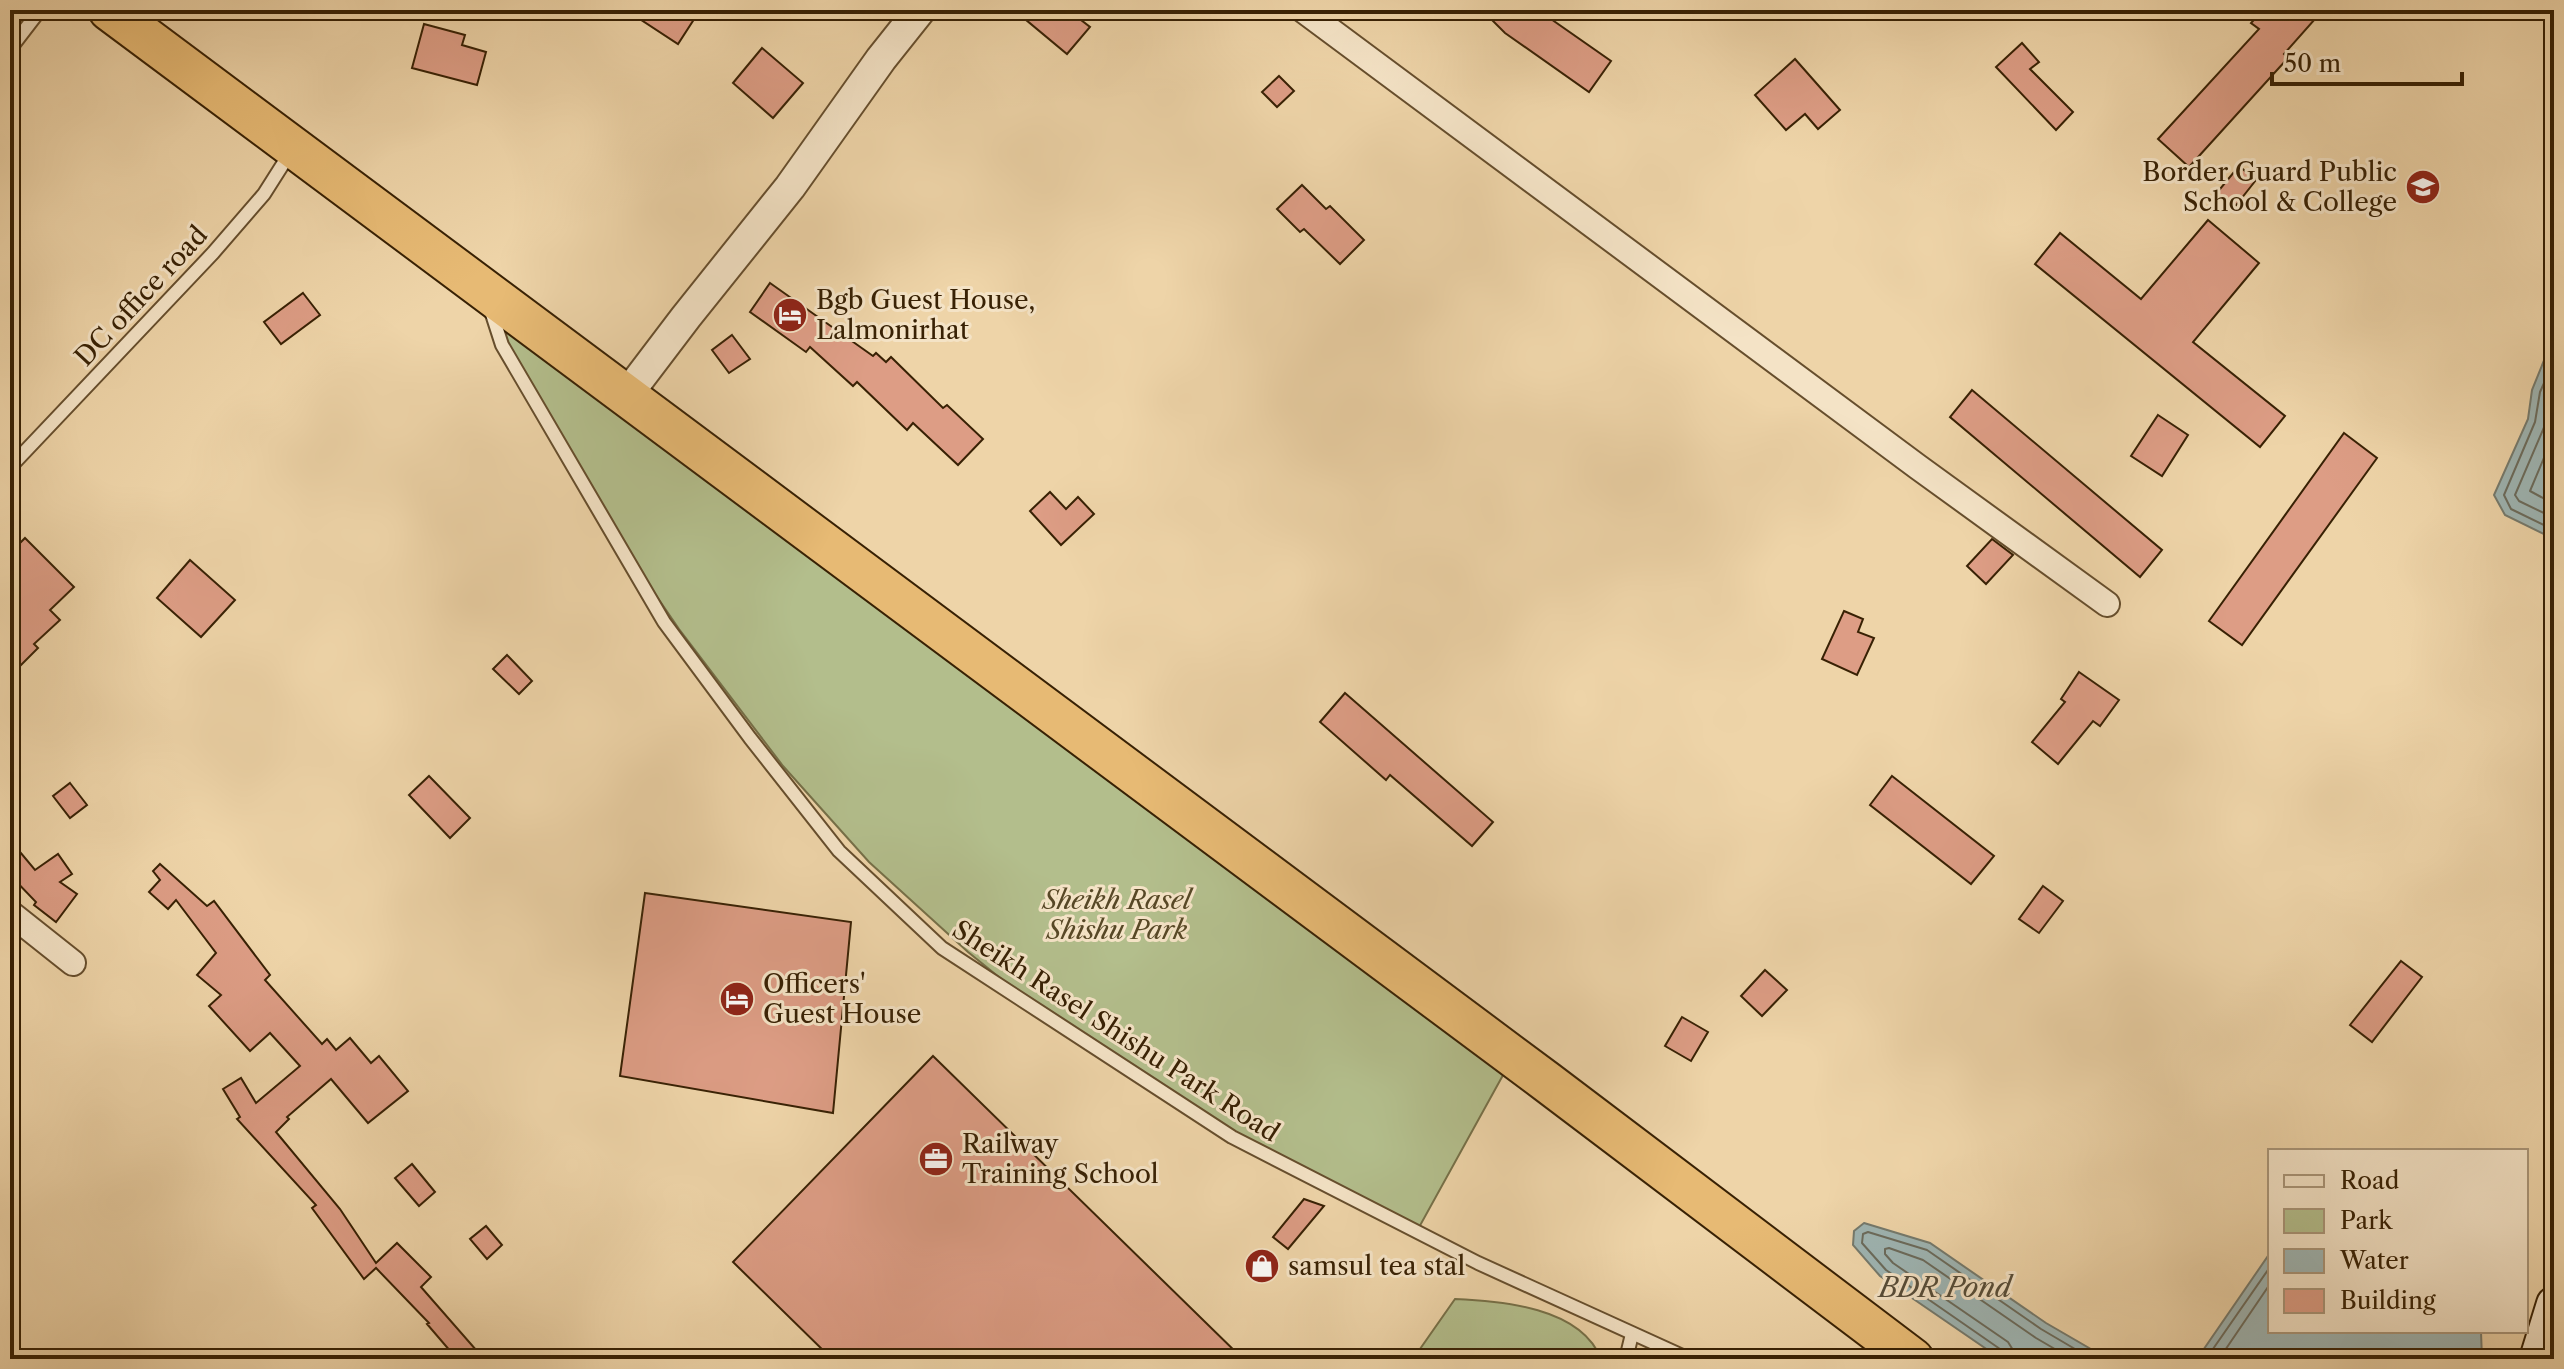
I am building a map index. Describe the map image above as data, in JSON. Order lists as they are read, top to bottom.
{
  "streets": {
    "lane": ["DC office road", "Sheikh Rasel Shishu Park Road"]
  },
  "water": ["BDR Pond"],
  "parks": ["Sheikh Rasel Shishu Park"],
  "places": {
    "school or university": ["Border Guard Public School & College"],
    "hotel": ["Bgb Guest House, Lalmonirhat", "Officers' Guest House"],
    "office": ["Railway Training School"],
    "shop": ["samsul tea stal"]
  },
  "legend": [
    "Road",
    "Park",
    "Water",
    "Building"
  ],
  "scale_bar": "50 m"
}
